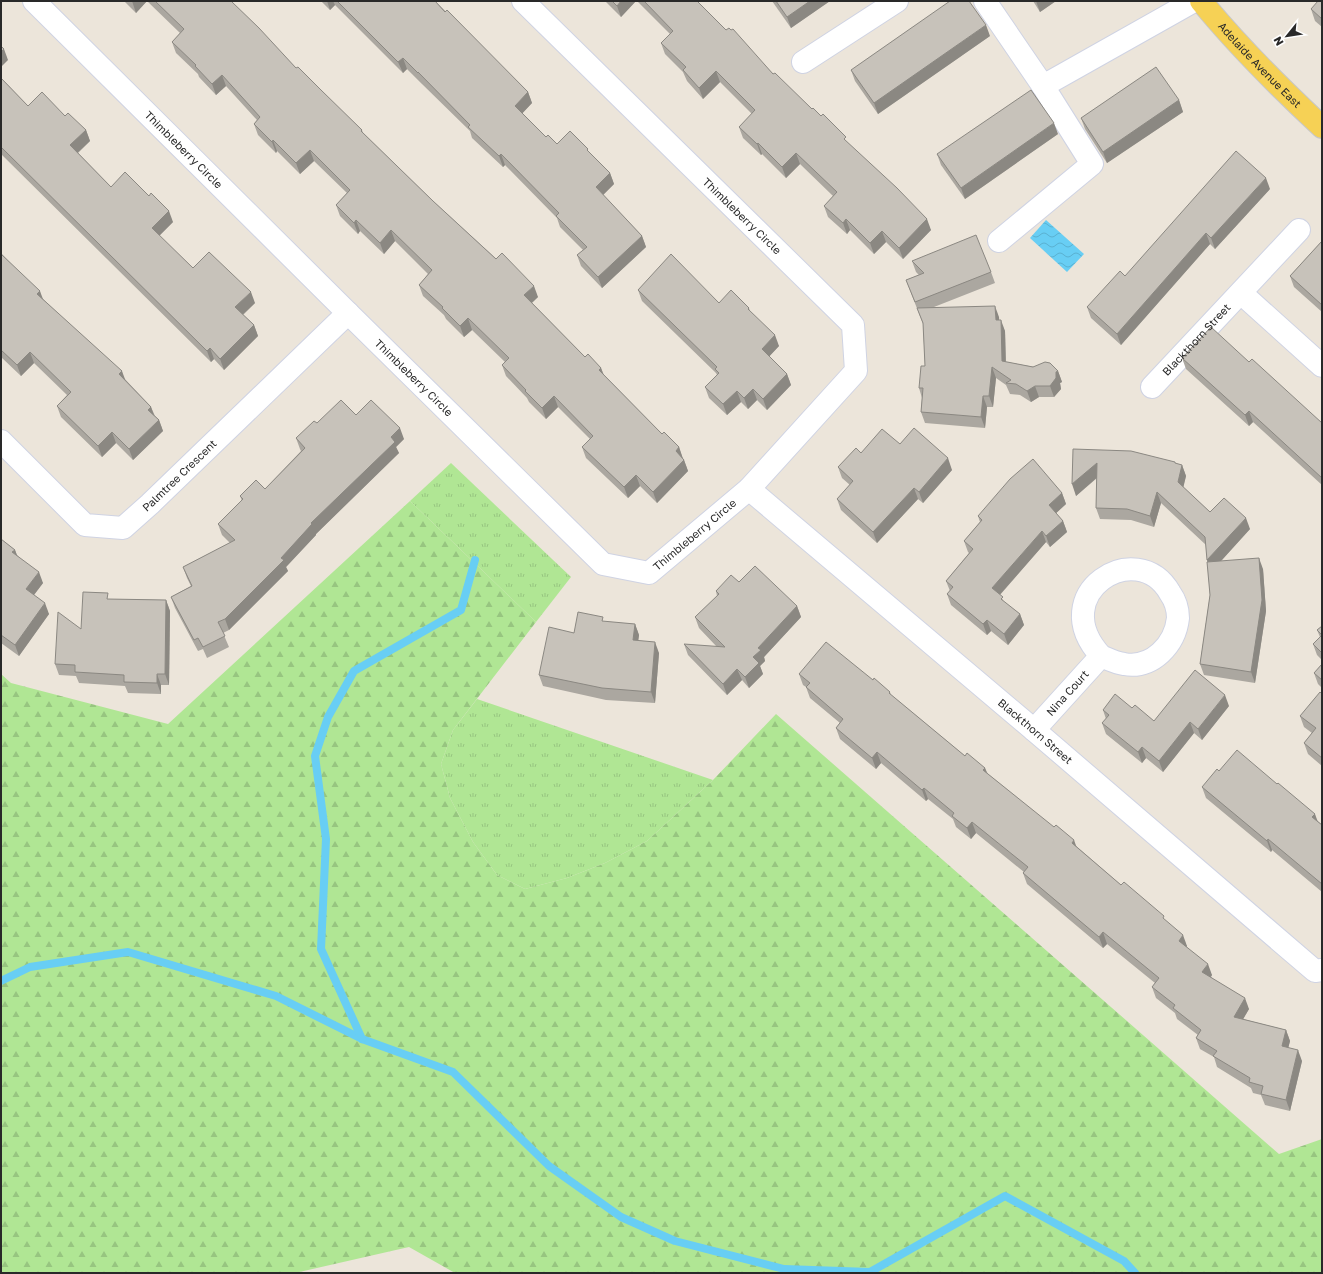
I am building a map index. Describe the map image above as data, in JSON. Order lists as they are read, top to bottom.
{
  "streets": {
    "main road": ["Adelaide Avenue East"],
    "street": [
      "Thimbleberry Circle",
      "Blackthorn Street",
      "Palmtree Crescent",
      "Nina Court"
    ]
  },
  "crossings": [
    ["Thimbleberry Circle", "Blackthorn Street"],
    ["Thimbleberry Circle", "Palmtree Crescent"],
    ["Blackthorn Street", "Nina Court"]
  ],
  "north": "bottom left"
}
